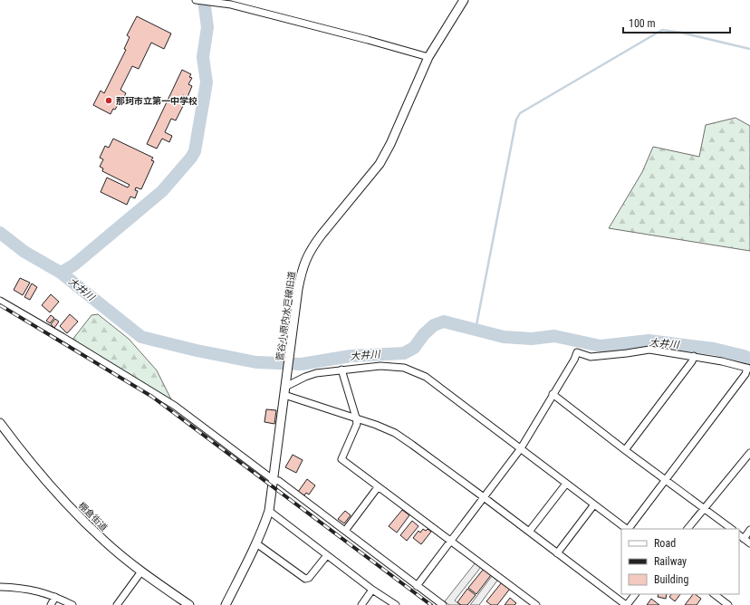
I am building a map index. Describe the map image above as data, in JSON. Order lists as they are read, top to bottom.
{
  "streets": {
    "street": ["菅谷小原内水戸線旧道", "棚倉街道"]
  },
  "water": ["大井川"],
  "places": ["那珂市立第一中学校"],
  "legend": ["Road", "Railway", "Building"],
  "scale_bar": "100 m"
}
